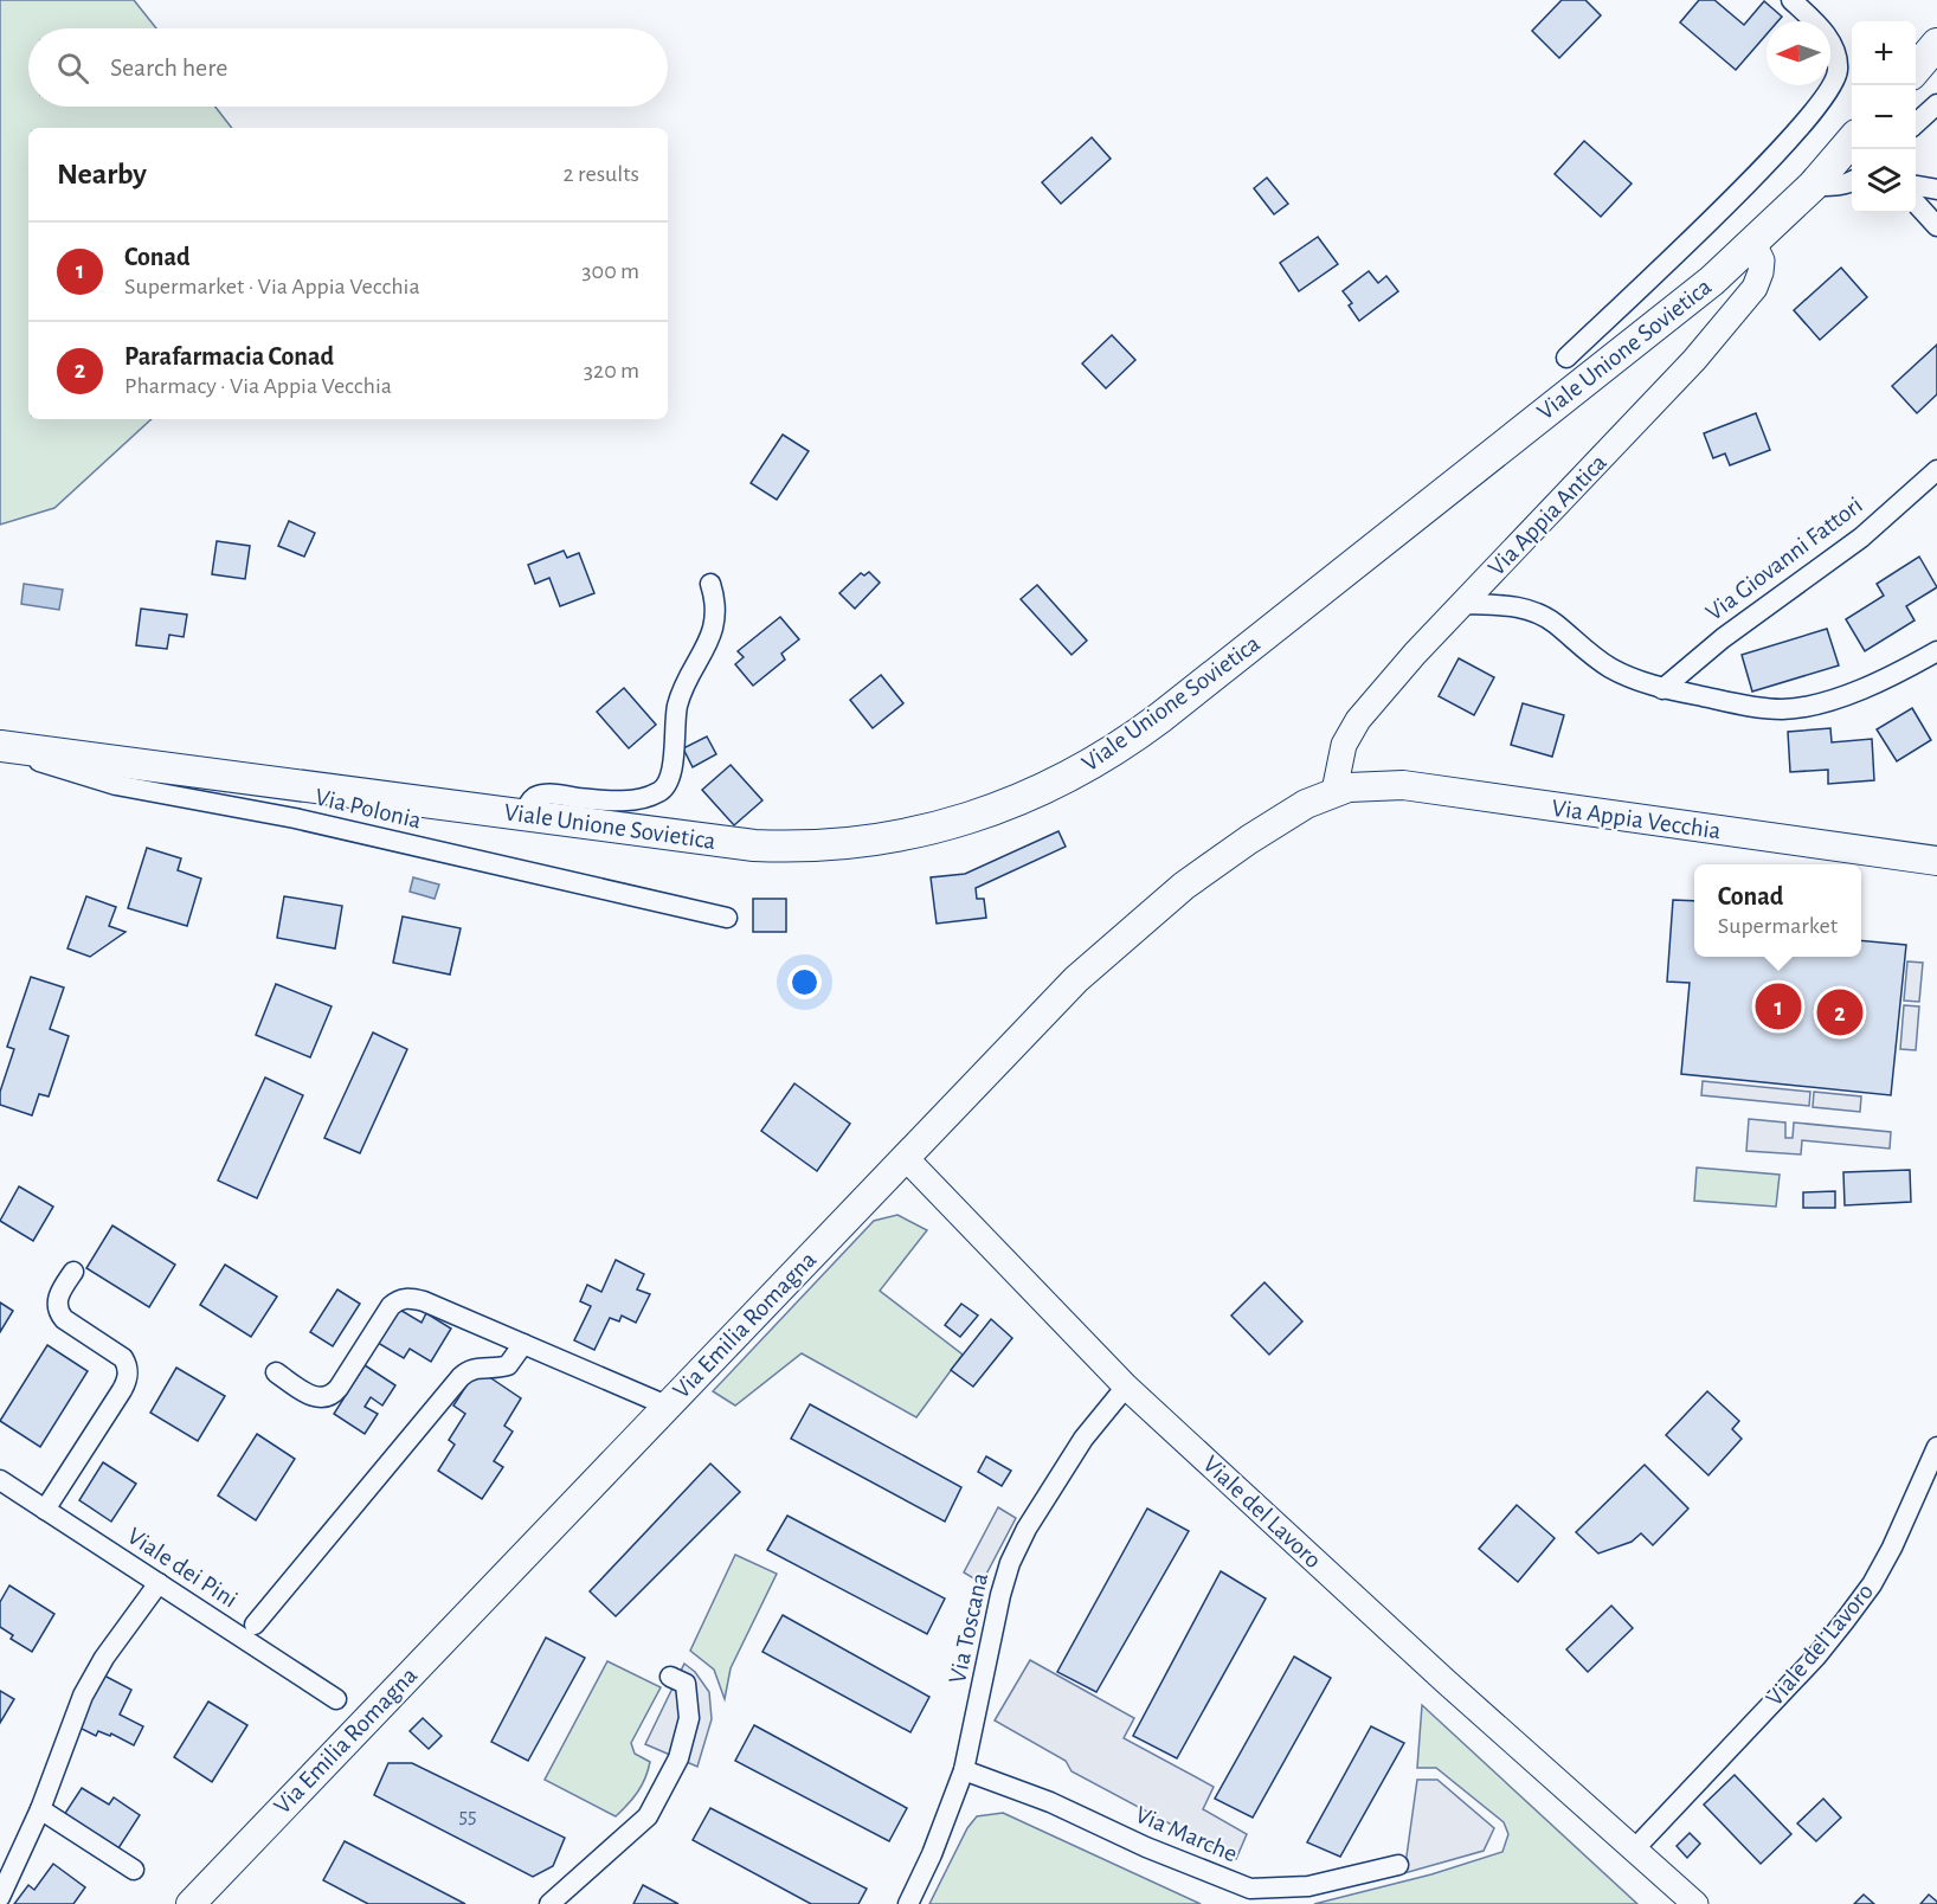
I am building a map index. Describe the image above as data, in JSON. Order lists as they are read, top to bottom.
{
  "streets": {
    "main road": ["Viale Unione Sovietica", "Via Appia Vecchia", "Via Emilia Romagna"],
    "street": [
      "Via Appia Antica",
      "Via Giovanni Fattori",
      "Via Polonia",
      "Viale del Lavoro",
      "Viale dei Pini",
      "Via Toscana",
      "Via Marche"
    ]
  },
  "crossings": [
    ["Viale Unione Sovietica", "Via Appia Antica"],
    ["Viale Unione Sovietica", "Via Polonia"],
    ["Via Appia Antica", "Via Appia Vecchia"],
    ["Via Appia Antica", "Via Emilia Romagna"],
    ["Via Appia Vecchia", "Via Emilia Romagna"],
    ["Via Emilia Romagna", "Viale del Lavoro"],
    ["Viale del Lavoro", "Via Toscana"],
    ["Via Toscana", "Via Marche"]
  ],
  "house_numbers": ["55"],
  "north": "left",
  "page": {
    "map_buttons": ["+", "−"],
    "search": "Search here",
    "heading": ["Nearby", "2 results"],
    "list": [
      {
        "mark": "1",
        "name": "Conad",
        "note": "Supermarket · Via Appia Vecchia",
        "value": "300 m"
      },
      {
        "mark": "2",
        "name": "Parafarmacia Conad",
        "note": "Pharmacy · Via Appia Vecchia",
        "value": "320 m"
      }
    ],
    "popup": ["Conad", "Supermarket"],
    "pins": ["1", "2"]
  }
}
